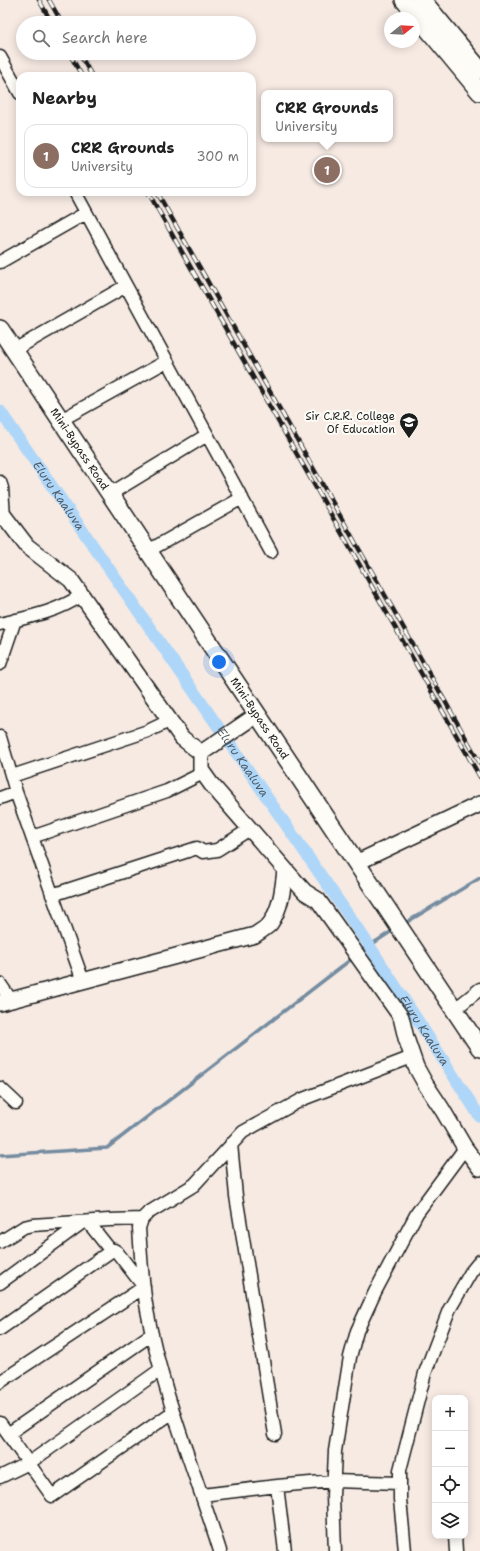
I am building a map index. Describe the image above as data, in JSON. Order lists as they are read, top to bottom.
{
  "streets": {
    "main road": ["Mini-Bypass Road"]
  },
  "water": ["Eluru Kaaluva"],
  "places": {
    "school or university": ["Sir C.R.R. College Of Education"]
  },
  "north": "right",
  "page": {
    "search": "Search here",
    "heading": "Nearby",
    "popup": ["CRR Grounds", "University"],
    "list": [
      {
        "mark": "1",
        "name": "CRR Grounds",
        "note": "University",
        "value": "300 m"
      }
    ],
    "pins": "1",
    "map_buttons": ["+", "−"]
  }
}
